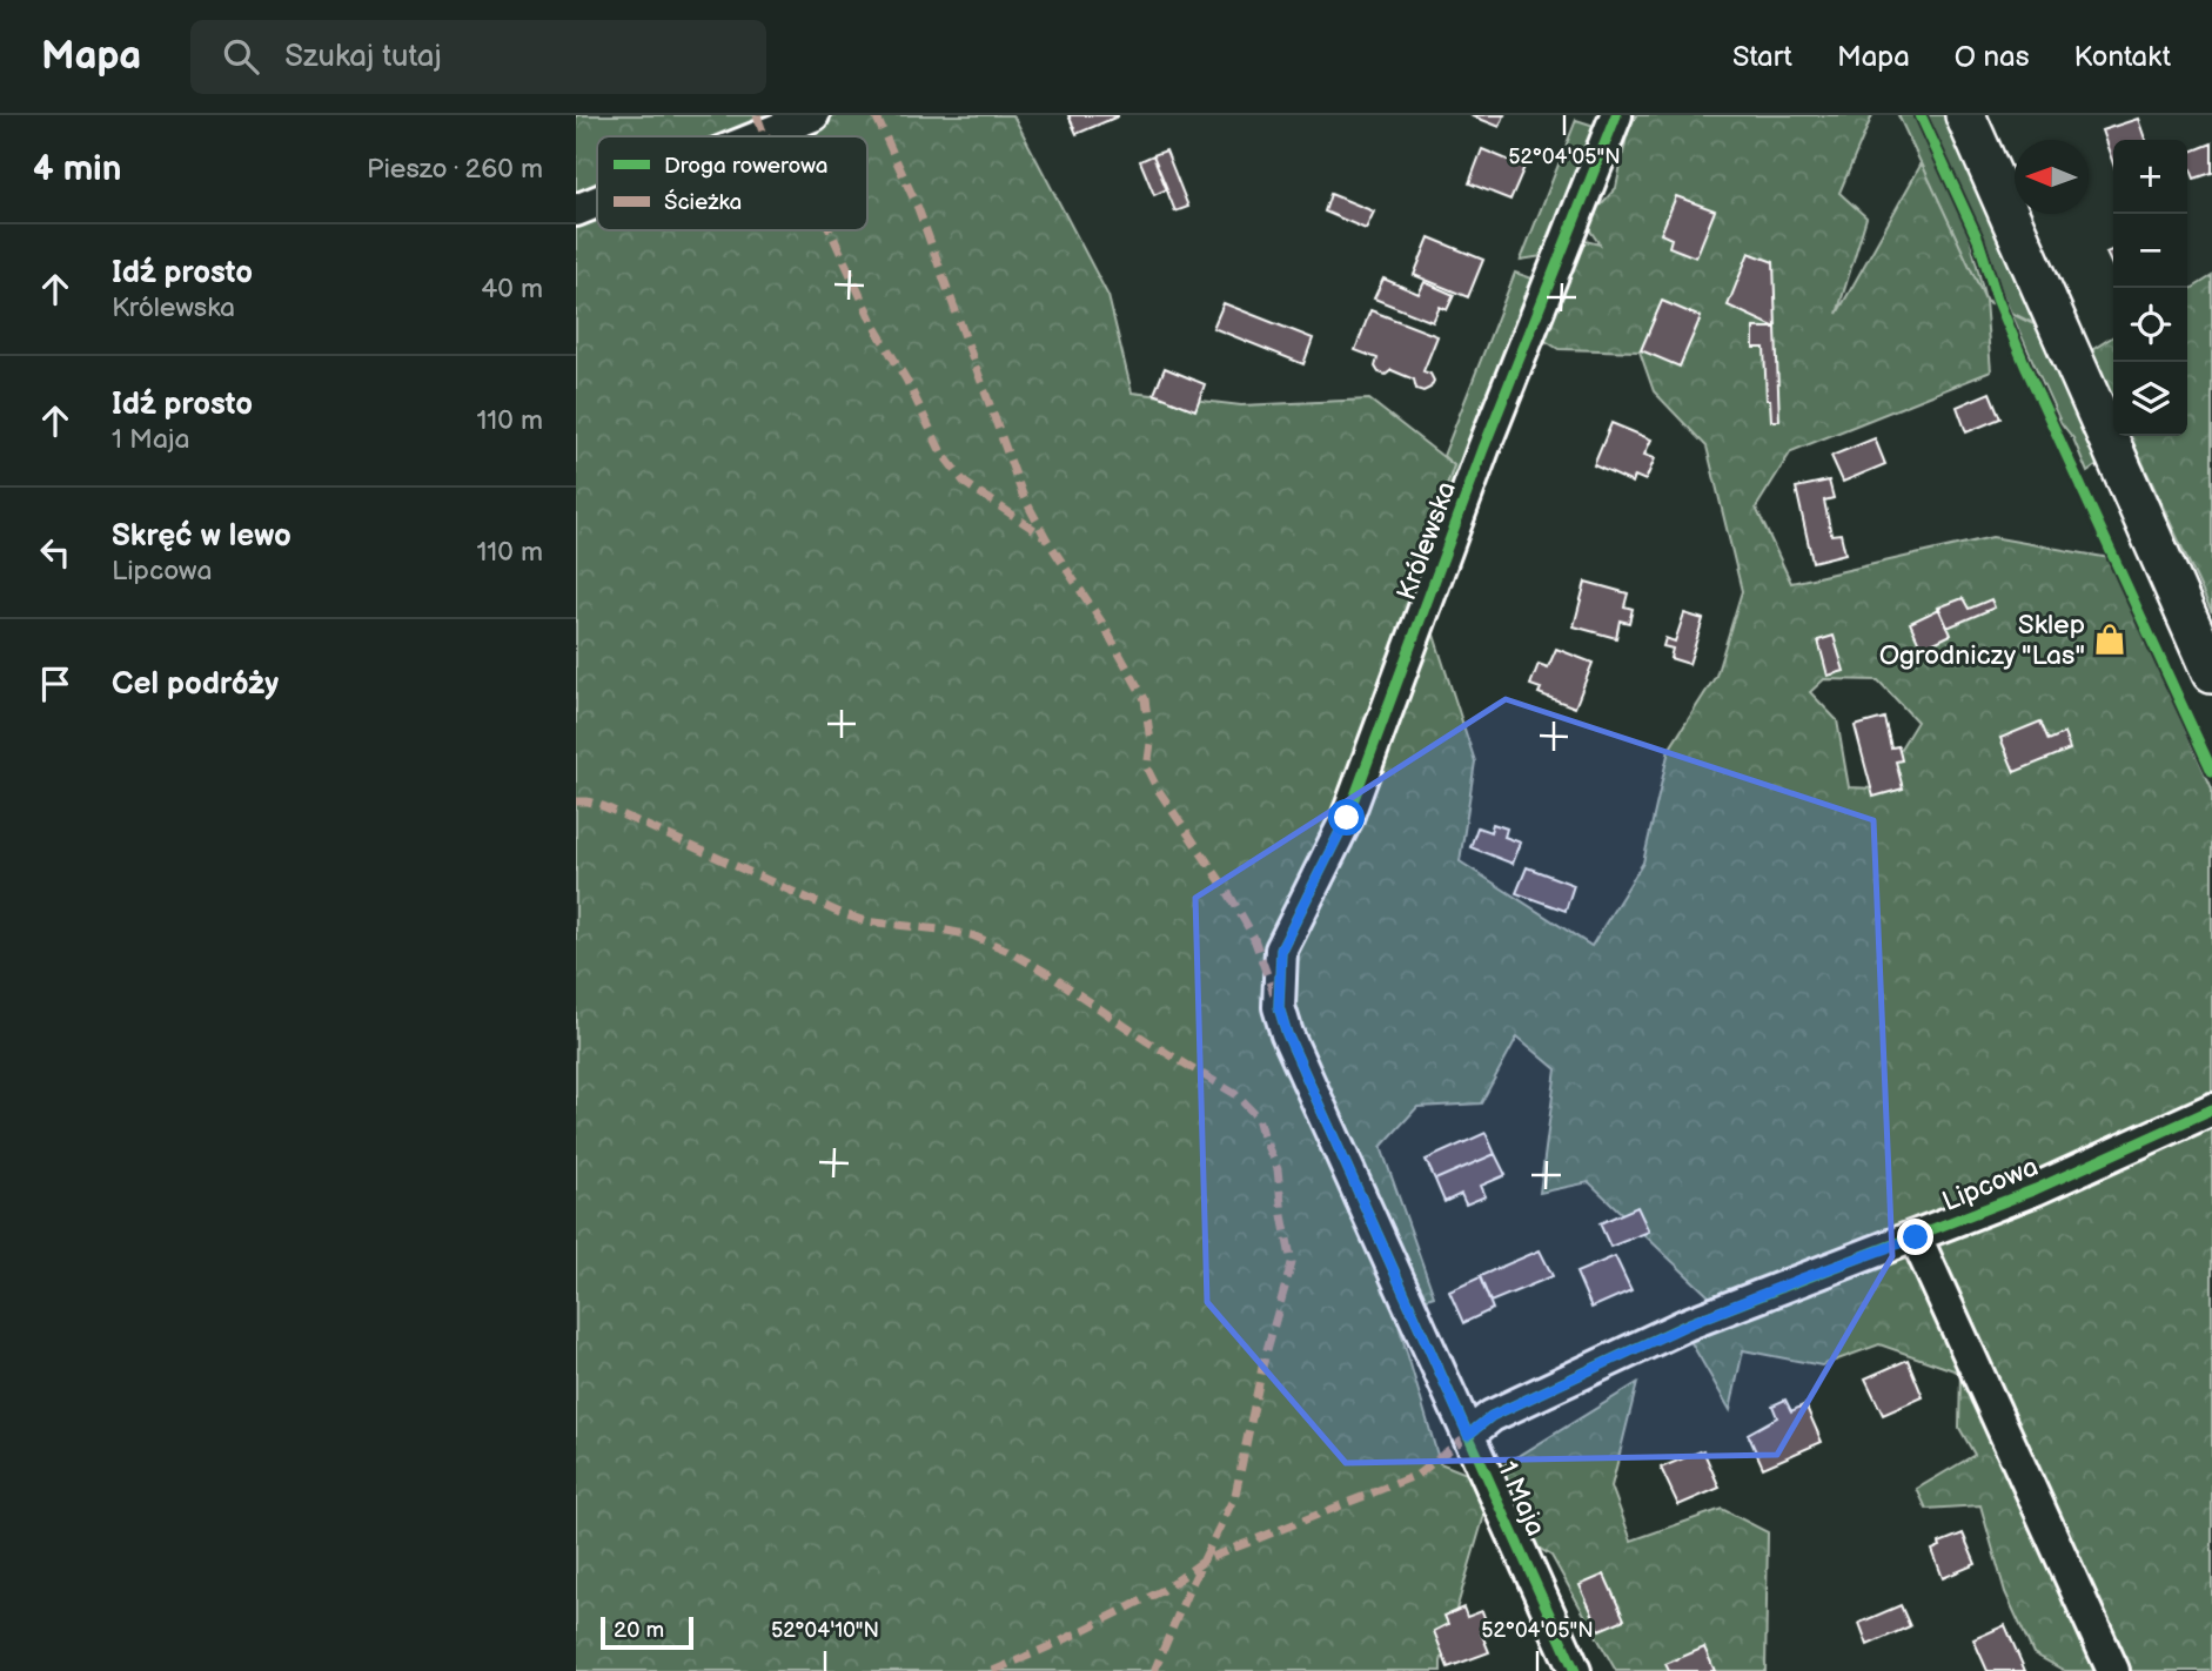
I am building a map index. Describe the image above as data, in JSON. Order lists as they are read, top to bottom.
{
  "streets": {
    "street": ["Królewska", "Lipcowa", "1 Maja"]
  },
  "crossings": [
    ["Królewska", "1 Maja"],
    ["Lipcowa", "1 Maja"]
  ],
  "places": {
    "shop": ["Sklep Ogrodniczy \"Las\""]
  },
  "legend": ["Droga rowerowa", "Ścieżka"],
  "scale_bar": "20 m",
  "north": "left",
  "page": {
    "header": "Mapa",
    "search": "Szukaj tutaj",
    "nav": [
      "Start",
      "Mapa",
      "O nas",
      "Kontakt"
    ],
    "heading": ["4 min", "Pieszo · 260 m"],
    "map_buttons": ["+", "−"],
    "list": [
      ["Idź prosto", "Królewska", "40 m"],
      ["Idź prosto", "1 Maja", "110 m"],
      ["Skręć w lewo", "Lipcowa", "110 m"],
      "Cel podróży"
    ],
    "scale": "20 m"
  },
  "coordinates": ["52°04'05\"N", "52°04'10\"N"]
}
